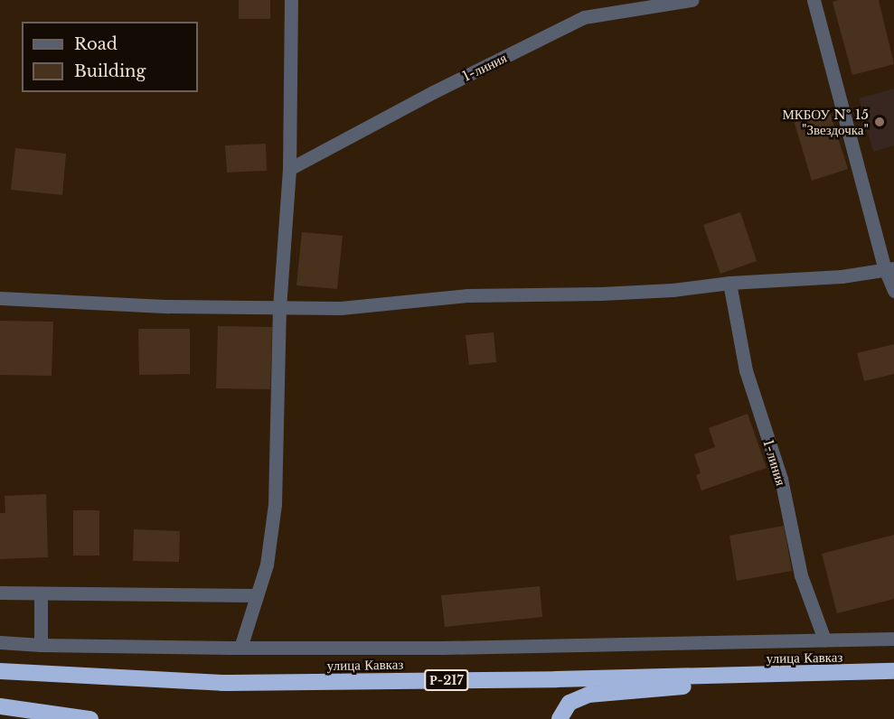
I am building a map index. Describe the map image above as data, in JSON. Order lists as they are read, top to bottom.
{
  "streets": {
    "highway": ["улица Кавказ", "Р-217"],
    "street": ["1-линия"]
  },
  "places": ["МКБОУ № 15 \"Звездочка\""],
  "legend": ["Road", "Building"]
}
